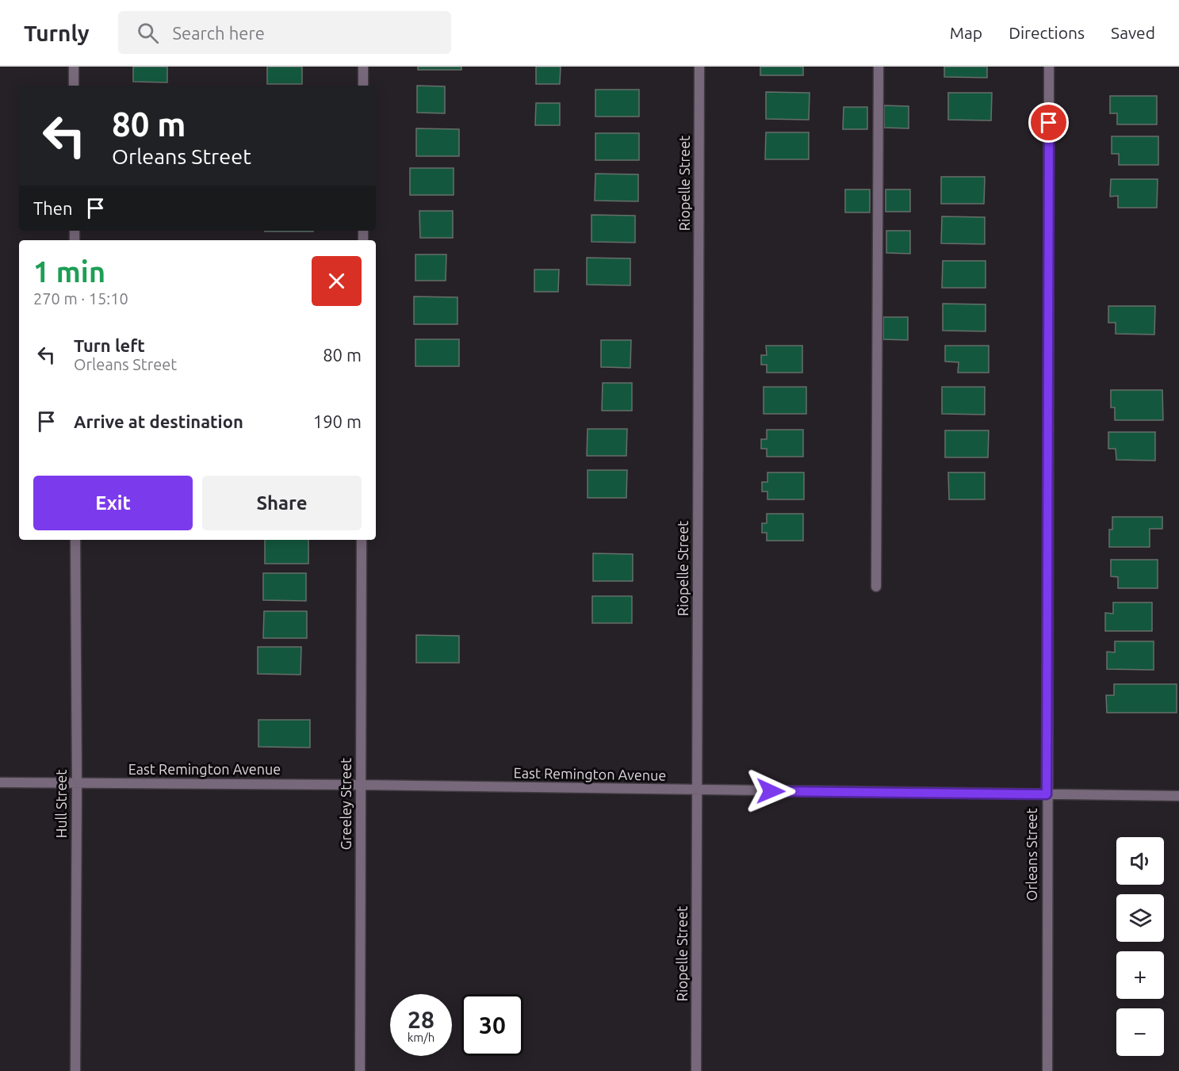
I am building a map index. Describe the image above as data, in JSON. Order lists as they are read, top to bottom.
{
  "streets": {
    "street": [
      "Riopelle Street",
      "East Remington Avenue",
      "Hull Street",
      "Greeley Street",
      "Orleans Street"
    ]
  },
  "crossings": [
    ["Riopelle Street", "East Remington Avenue"],
    ["East Remington Avenue", "Hull Street"],
    ["East Remington Avenue", "Greeley Street"],
    ["East Remington Avenue", "Orleans Street"]
  ],
  "page": {
    "header": "Turnly",
    "search": "Search here",
    "nav": ["Map", "Directions", "Saved"],
    "turn": ["80 m", "Orleans Street"],
    "then": "Then",
    "heading": ["1 min", "270 m · 15:10"],
    "list": [
      {
        "name": "Turn left",
        "note": "Orleans Street",
        "value": "80 m"
      },
      {
        "name": "Arrive at destination",
        "value": "190 m"
      }
    ],
    "buttons": ["Exit", "Share"],
    "map_buttons": ["+", "−"],
    "speed": "28 km/h",
    "limit": "30"
  }
}
